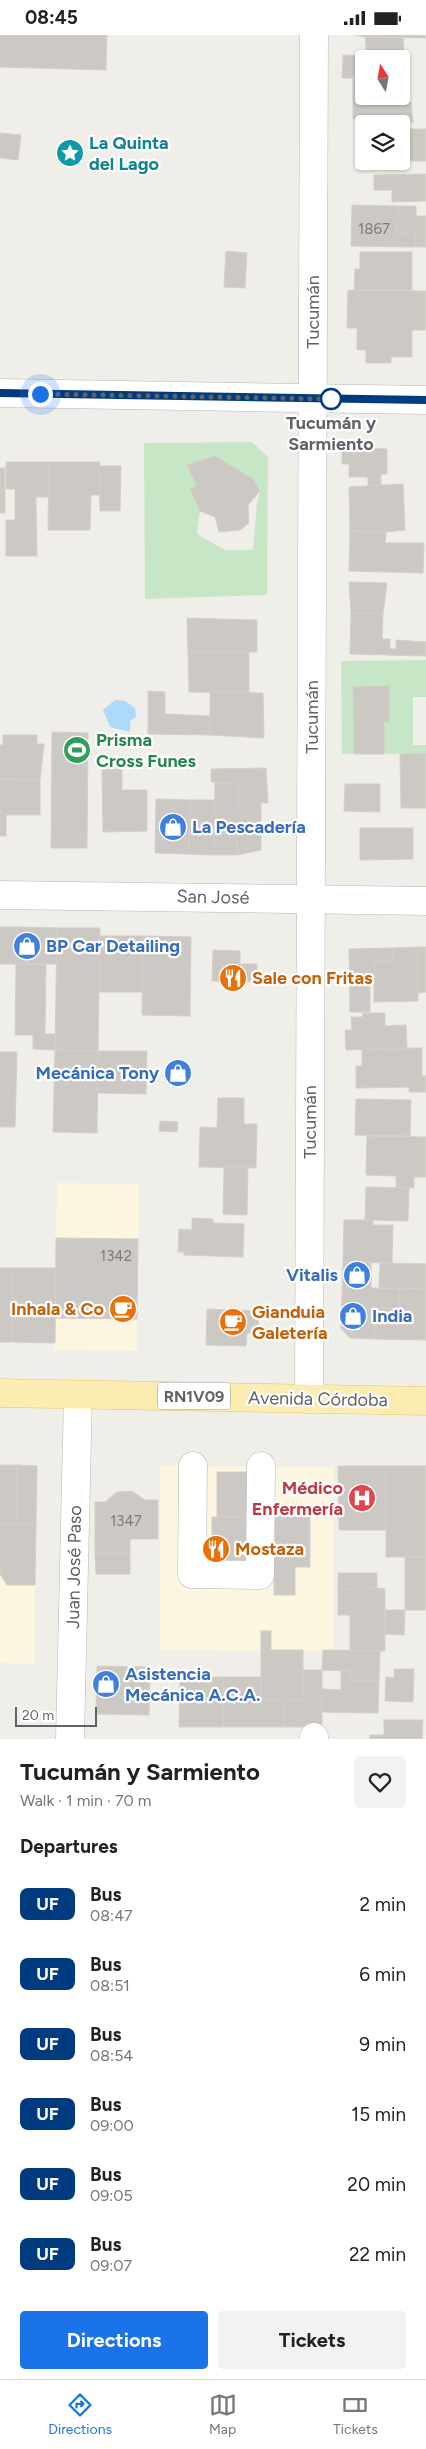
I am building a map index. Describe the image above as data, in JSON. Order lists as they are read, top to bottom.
{
  "streets": {
    "main road": ["RN1V09", "Avenida Córdoba"],
    "street": ["Tucumán", "San José", "Juan José Paso"]
  },
  "crossings": [
    ["Tucumán", "San José"],
    ["Tucumán", "Avenida Córdoba"],
    ["Avenida Córdoba", "Juan José Paso"]
  ],
  "places": {
    "place": ["La Quinta del Lago"],
    "other": ["Tucumán y Sarmiento"],
    "sports": ["Prisma Cross Funes"],
    "shop": [
      "La Pescadería",
      "BP Car Detailing",
      "Mecánica Tony",
      "Vitalis",
      "India",
      "Asistencia Mecánica A.C.A."
    ],
    "restaurant": ["Sale con Fritas", "Mostaza"],
    "cafe": ["Inhala & Co", "Gianduia Galetería"],
    "hospital": ["Médico Enfermería"]
  },
  "lines": ["bus line UF"],
  "house_numbers": ["1867", "1342", "1347"],
  "scale_bar": "20 m",
  "north": "top",
  "page": {
    "status": "08:45",
    "scale": "20 m",
    "heading": [
      ["Tucumán y Sarmiento", "Walk · 1 min · 70 m"],
      "Departures"
    ],
    "list": [
      {
        "mark": "UF",
        "name": "Bus",
        "note": "08:47",
        "value": "2 min"
      },
      {
        "mark": "UF",
        "name": "Bus",
        "note": "08:51",
        "value": "6 min"
      },
      {
        "mark": "UF",
        "name": "Bus",
        "note": "08:54",
        "value": "9 min"
      },
      {
        "mark": "UF",
        "name": "Bus",
        "note": "09:00",
        "value": "15 min"
      },
      {
        "mark": "UF",
        "name": "Bus",
        "note": "09:05",
        "value": "20 min"
      },
      {
        "mark": "UF",
        "name": "Bus",
        "note": "09:07",
        "value": "22 min"
      }
    ],
    "buttons": ["Directions", "Tickets"],
    "tabs": ["Directions", "Map", "Tickets"]
  }
}
